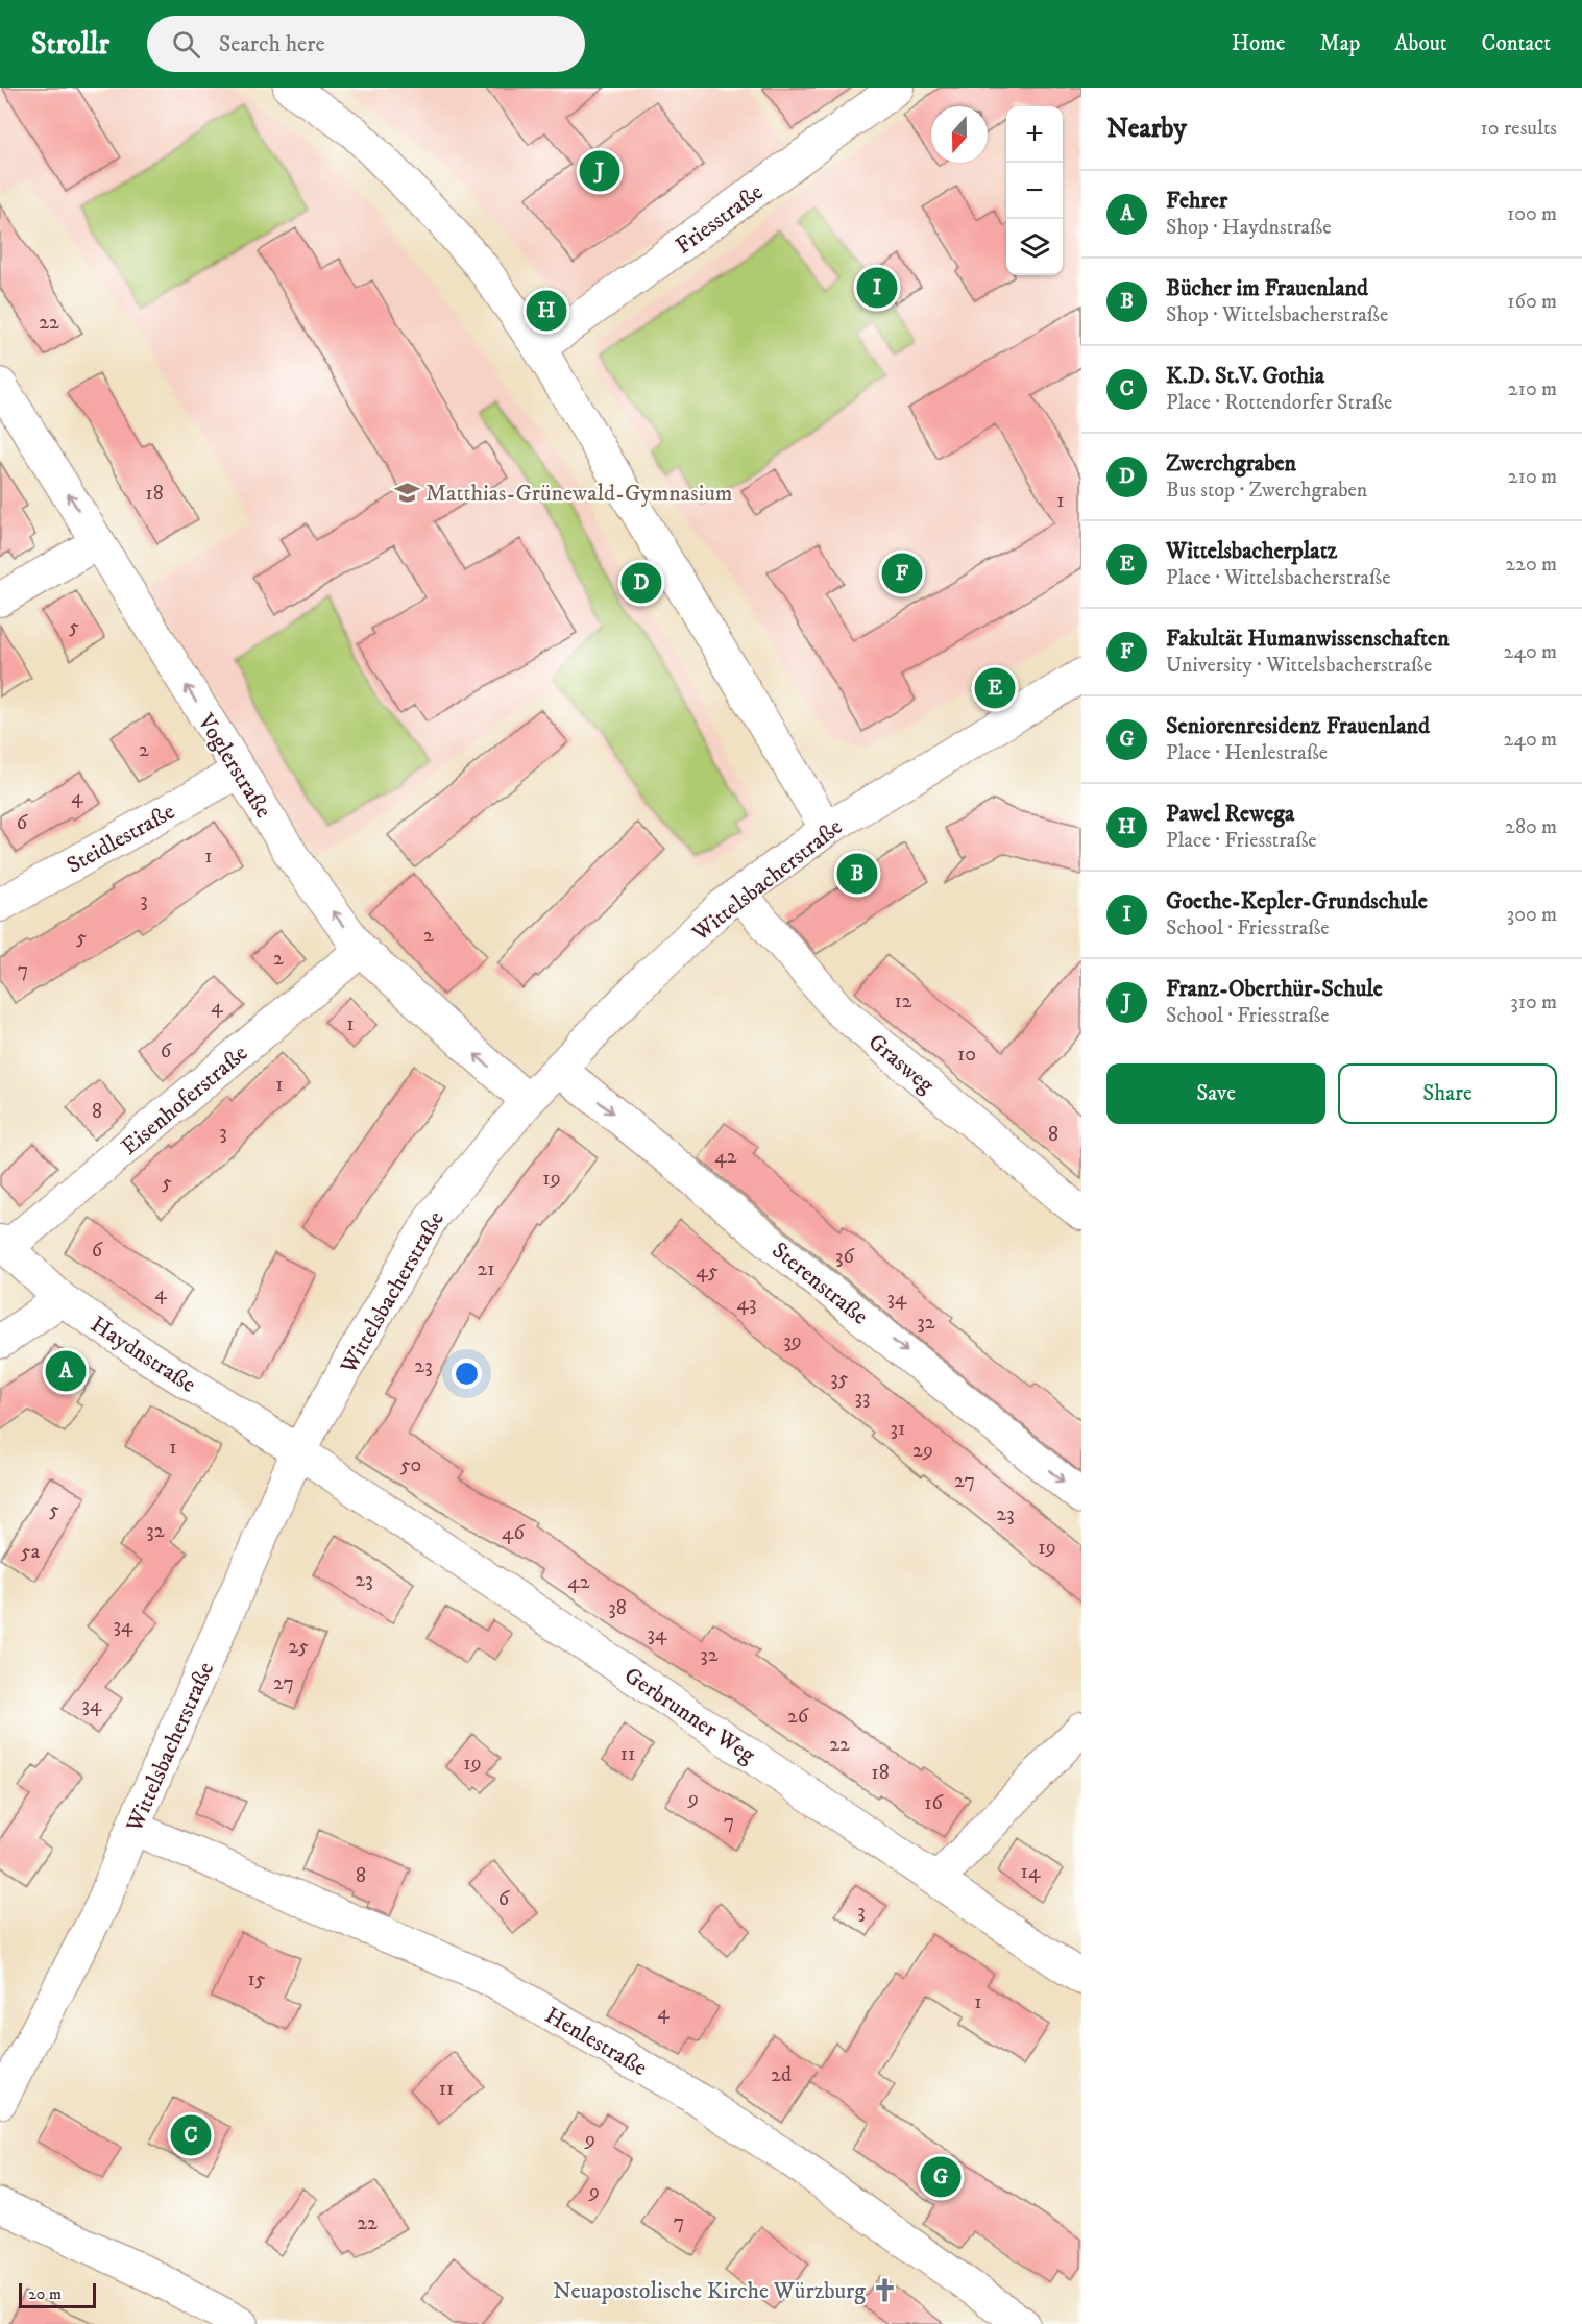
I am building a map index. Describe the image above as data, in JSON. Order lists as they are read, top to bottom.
{
  "streets": {
    "street": [
      "Friesstraße",
      "Voglerstraße",
      "Steidlestraße",
      "Wittelsbacherstraße",
      "Grasweg",
      "Eisenhoferstraße",
      "Sterenstraße",
      "Haydnstraße",
      "Gerbrunner Weg",
      "Henlestraße"
    ]
  },
  "crossings": [
    ["Voglerstraße", "Steidlestraße"],
    ["Voglerstraße", "Wittelsbacherstraße"],
    ["Voglerstraße", "Eisenhoferstraße"],
    ["Wittelsbacherstraße", "Grasweg"],
    ["Wittelsbacherstraße", "Sterenstraße"],
    ["Wittelsbacherstraße", "Haydnstraße"],
    ["Wittelsbacherstraße", "Gerbrunner Weg"],
    ["Wittelsbacherstraße", "Henlestraße"],
    ["Eisenhoferstraße", "Haydnstraße"],
    ["Haydnstraße", "Gerbrunner Weg"]
  ],
  "one_way": ["Voglerstraße", "Sterenstraße"],
  "places": {
    "school or university": ["Matthias-Grünewald-Gymnasium"],
    "church": ["Neuapostolische Kirche Würzburg"]
  },
  "house_numbers": [
    "22",
    "18",
    "1",
    "5",
    "2",
    "4",
    "6",
    "1",
    "3",
    "2",
    "5",
    "2",
    "7",
    "12",
    "4",
    "1",
    "6",
    "10",
    "1",
    "8",
    "3",
    "8",
    "42",
    "19",
    "5",
    "6",
    "36",
    "21",
    "45",
    "4",
    "34",
    "43",
    "32",
    "39",
    "23",
    "35",
    "33",
    "31",
    "1",
    "29",
    "50",
    "27",
    "5",
    "23",
    "32",
    "46",
    "19",
    "5a",
    "23",
    "42",
    "38",
    "34",
    "34",
    "25",
    "32",
    "27",
    "34",
    "26",
    "22",
    "11",
    "19",
    "18",
    "9",
    "16",
    "7",
    "14",
    "8",
    "6",
    "3",
    "15",
    "1",
    "4",
    "2d",
    "11",
    "9",
    "9",
    "7",
    "22"
  ],
  "scale_bar": "20 m",
  "north": "bottom",
  "page": {
    "header": "Strollr",
    "search": "Search here",
    "nav": [
      "Home",
      "Map",
      "About",
      "Contact"
    ],
    "heading": ["Nearby", "10 results"],
    "map_buttons": ["+", "−"],
    "pins": [
      "J",
      "I",
      "H",
      "F",
      "D",
      "E",
      "B",
      "A",
      "C",
      "G"
    ],
    "list": [
      {
        "mark": "A",
        "name": "Fehrer",
        "note": "Shop · Haydnstraße",
        "value": "100 m"
      },
      {
        "mark": "B",
        "name": "Bücher im Frauenland",
        "note": "Shop · Wittelsbacherstraße",
        "value": "160 m"
      },
      {
        "mark": "C",
        "name": "K.D. St.V. Gothia",
        "note": "Place · Rottendorfer Straße",
        "value": "210 m"
      },
      {
        "mark": "D",
        "name": "Zwerchgraben",
        "note": "Bus stop · Zwerchgraben",
        "value": "210 m"
      },
      {
        "mark": "E",
        "name": "Wittelsbacherplatz",
        "note": "Place · Wittelsbacherstraße",
        "value": "220 m"
      },
      {
        "mark": "F",
        "name": "Fakultät Humanwissenschaften",
        "note": "University · Wittelsbacherstraße",
        "value": "240 m"
      },
      {
        "mark": "G",
        "name": "Seniorenresidenz Frauenland",
        "note": "Place · Henlestraße",
        "value": "240 m"
      },
      {
        "mark": "H",
        "name": "Pawel Rewega",
        "note": "Place · Friesstraße",
        "value": "280 m"
      },
      {
        "mark": "I",
        "name": "Goethe-Kepler-Grundschule",
        "note": "School · Friesstraße",
        "value": "300 m"
      },
      {
        "mark": "J",
        "name": "Franz-Oberthür-Schule",
        "note": "School · Friesstraße",
        "value": "310 m"
      }
    ],
    "buttons": ["Save", "Share"],
    "scale": "20 m"
  }
}
